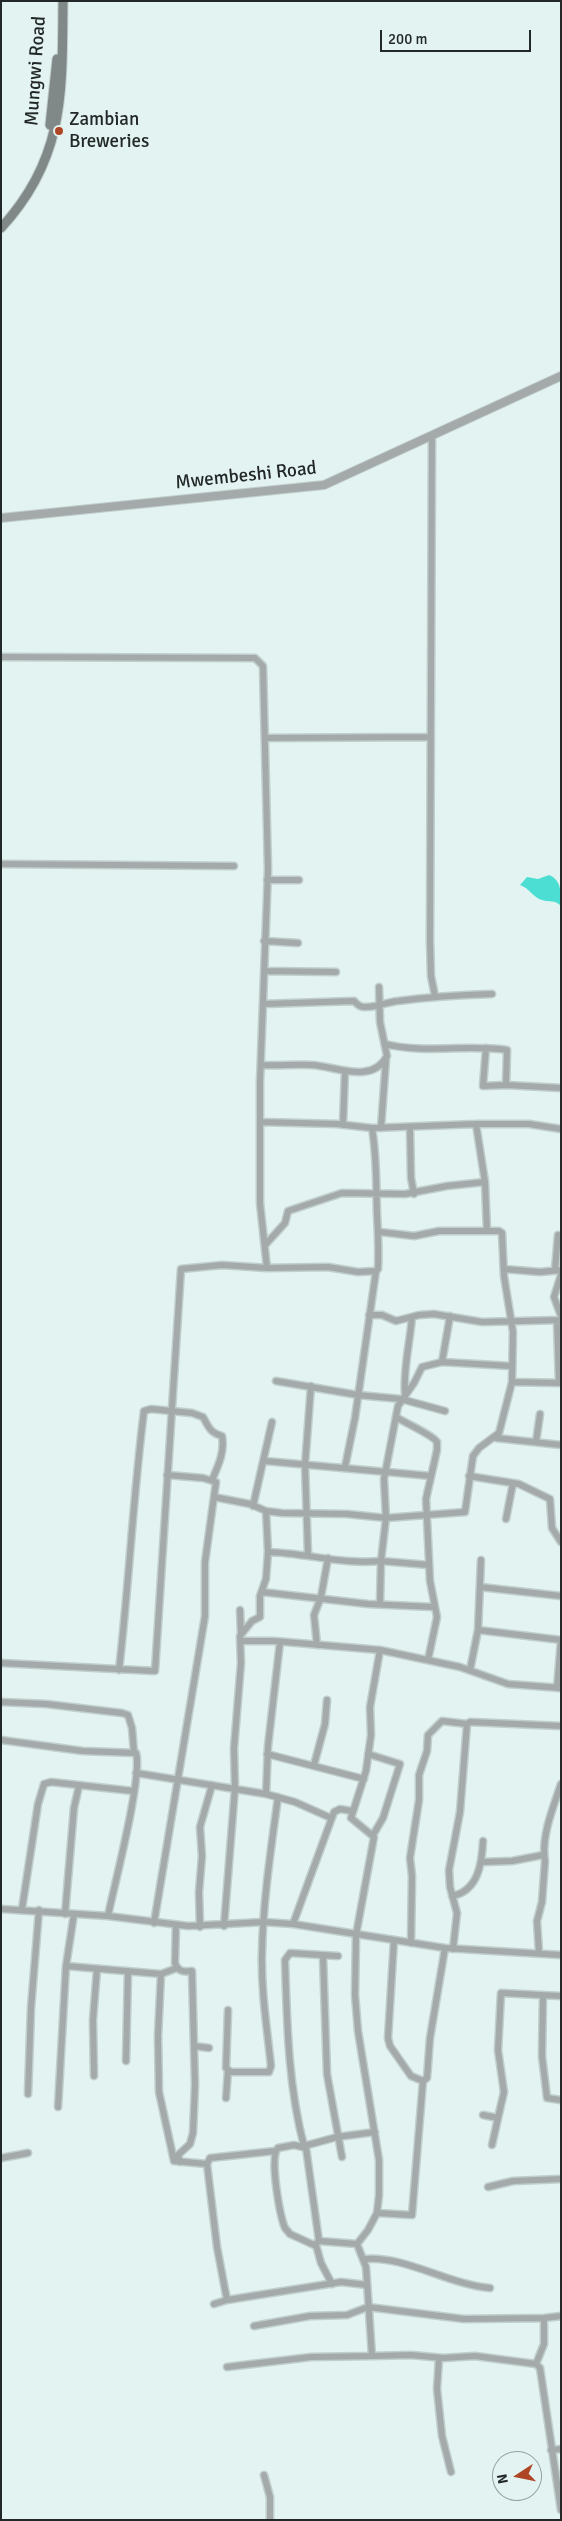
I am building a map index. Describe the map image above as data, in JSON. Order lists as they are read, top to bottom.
{
  "streets": {
    "main road": ["Mungwi Road"],
    "street": ["Mwembeshi Road"]
  },
  "places": ["Zambian Breweries"],
  "scale_bar": "200 m",
  "north": "left"
}
